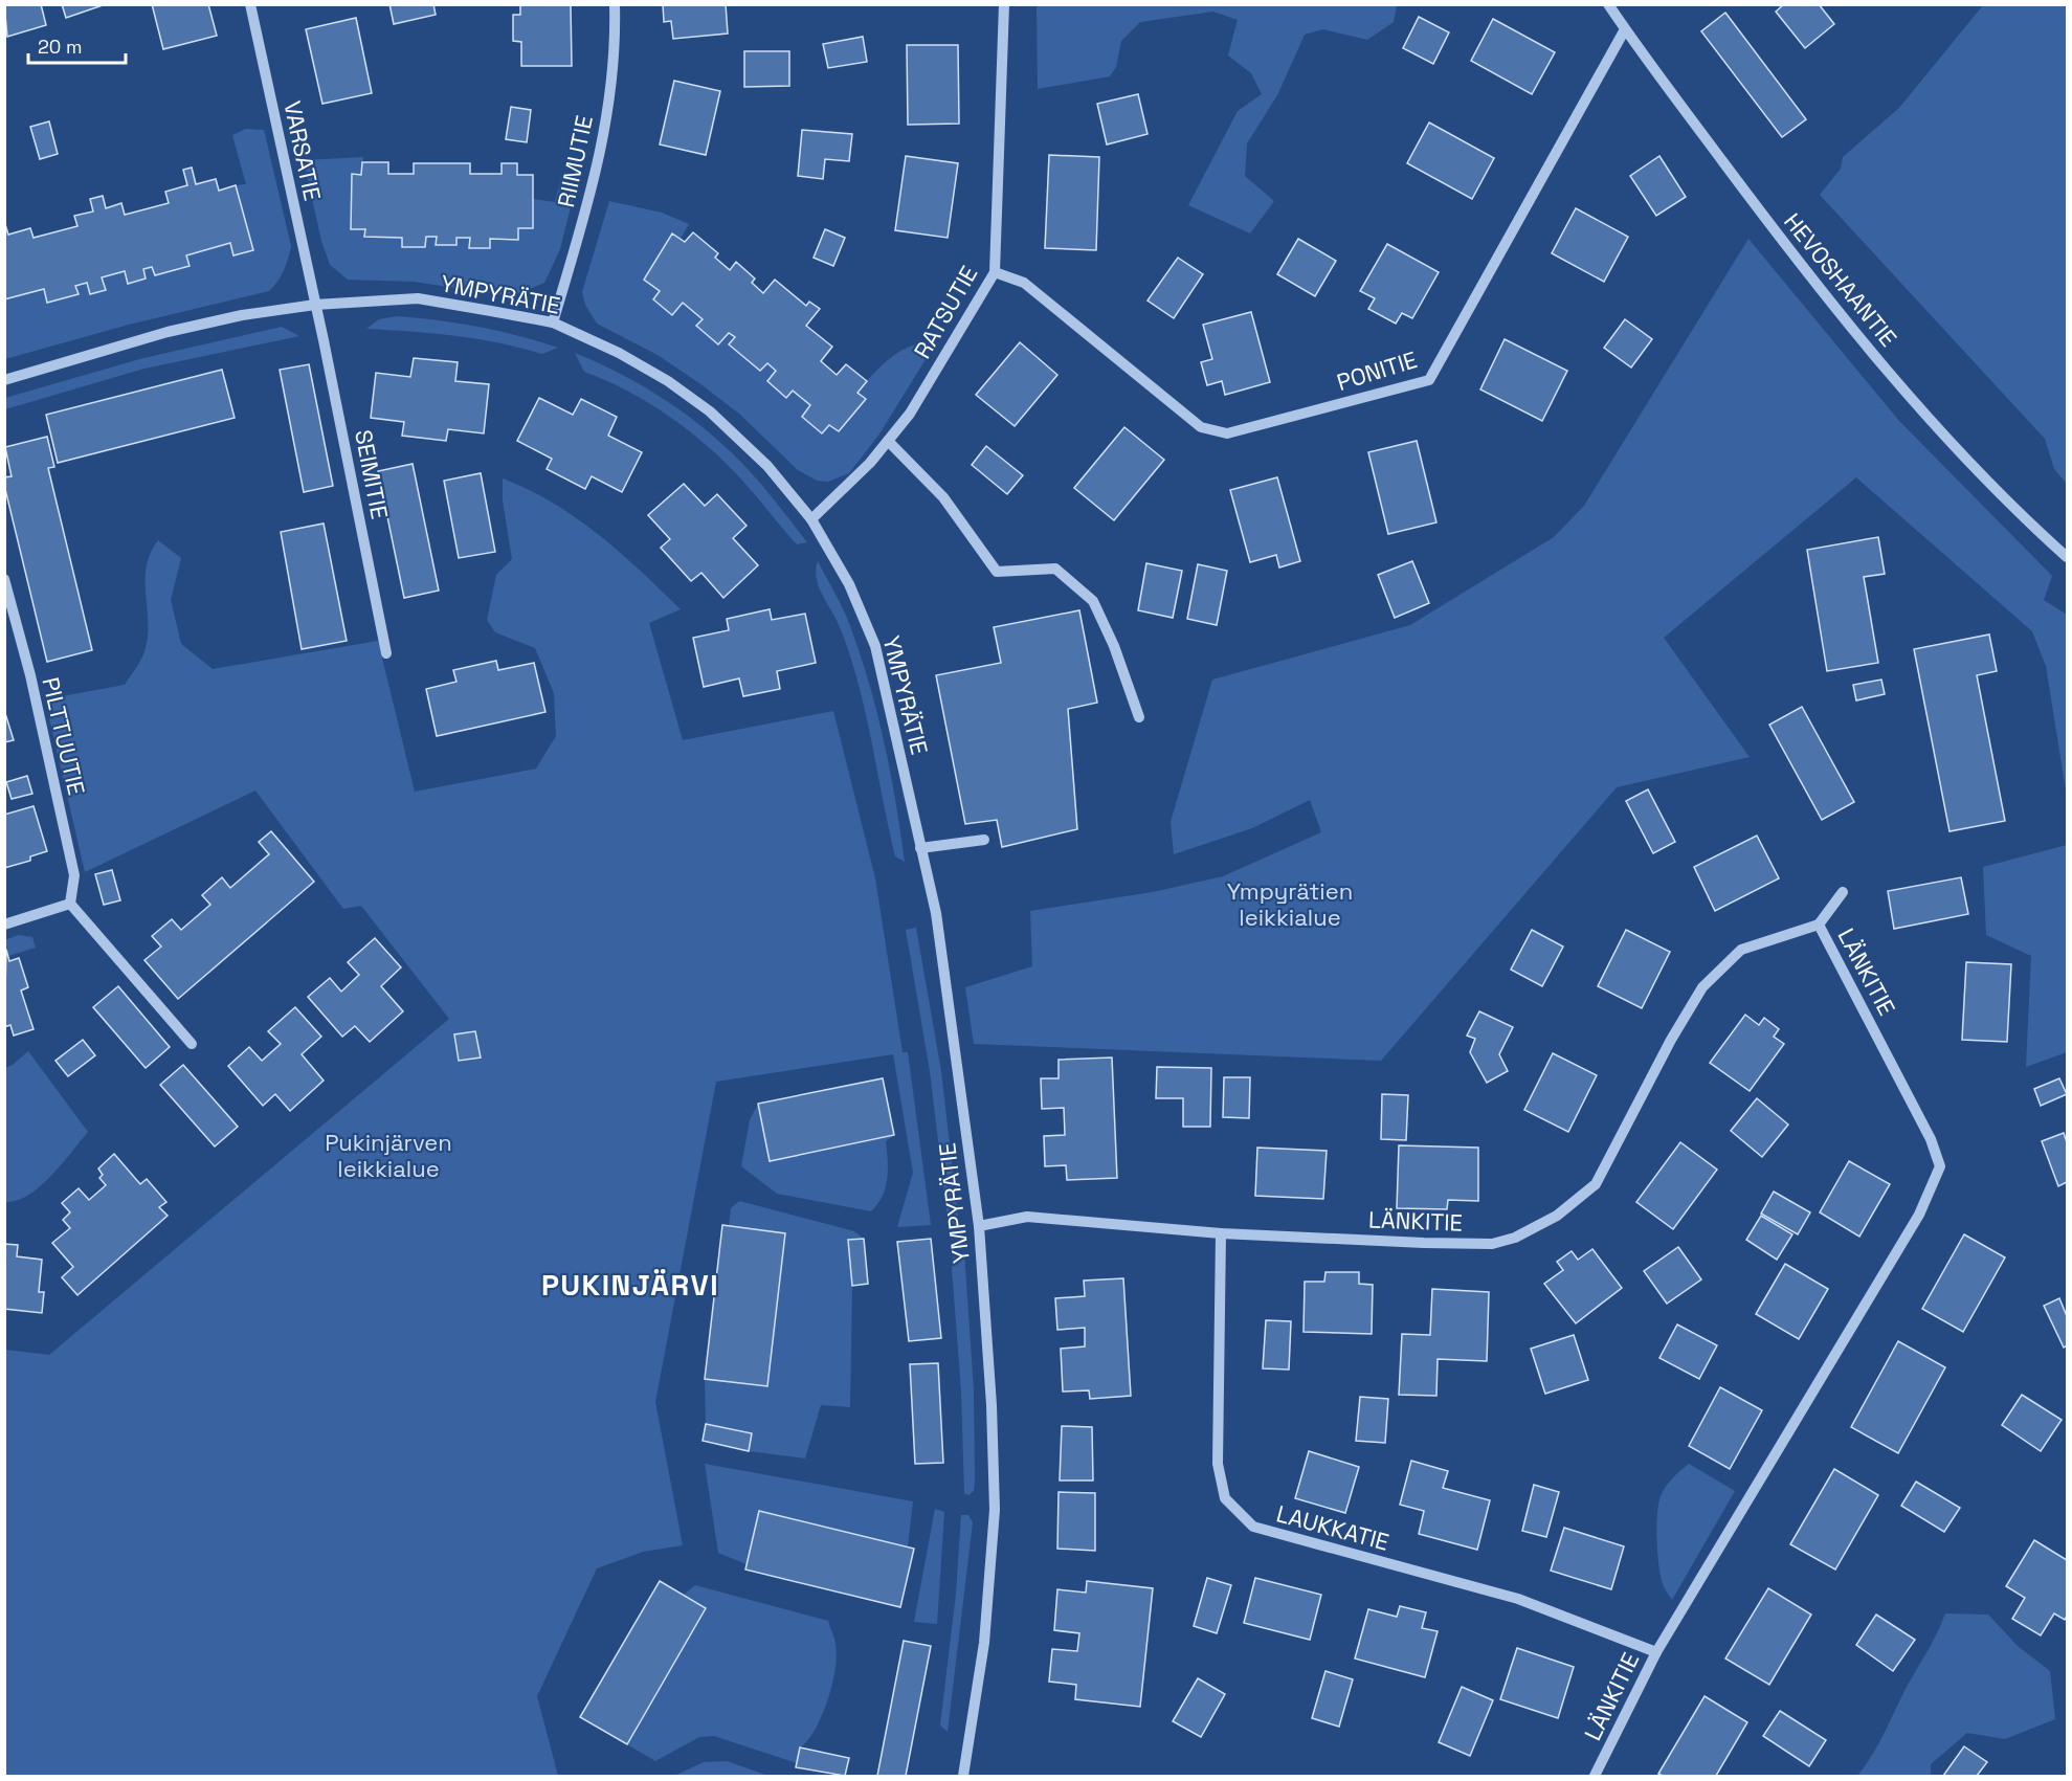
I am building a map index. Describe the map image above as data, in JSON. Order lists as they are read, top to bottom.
{
  "streets": {
    "street": [
      "VARSATIE",
      "RIIMUTIE",
      "HEVOSHAANTIE",
      "YMPYRÄTIE",
      "RATSUTIE",
      "PONITIE",
      "SEIMITIE",
      "PILTTUUTIE",
      "LÄNKITIE",
      "LAUKKATIE"
    ]
  },
  "crossings": [
    ["VARSATIE", "YMPYRÄTIE"],
    ["VARSATIE", "SEIMITIE"],
    ["RIIMUTIE", "YMPYRÄTIE"],
    ["HEVOSHAANTIE", "PONITIE"],
    ["YMPYRÄTIE", "RATSUTIE"],
    ["YMPYRÄTIE", "SEIMITIE"],
    ["YMPYRÄTIE", "LÄNKITIE"],
    ["RATSUTIE", "PONITIE"],
    ["LÄNKITIE", "LAUKKATIE"]
  ],
  "districts": ["PUKINJÄRVI"],
  "parks": ["Ympyrätien leikkialue", "Pukinjärven leikkialue"],
  "scale_bar": "20 m"
}
